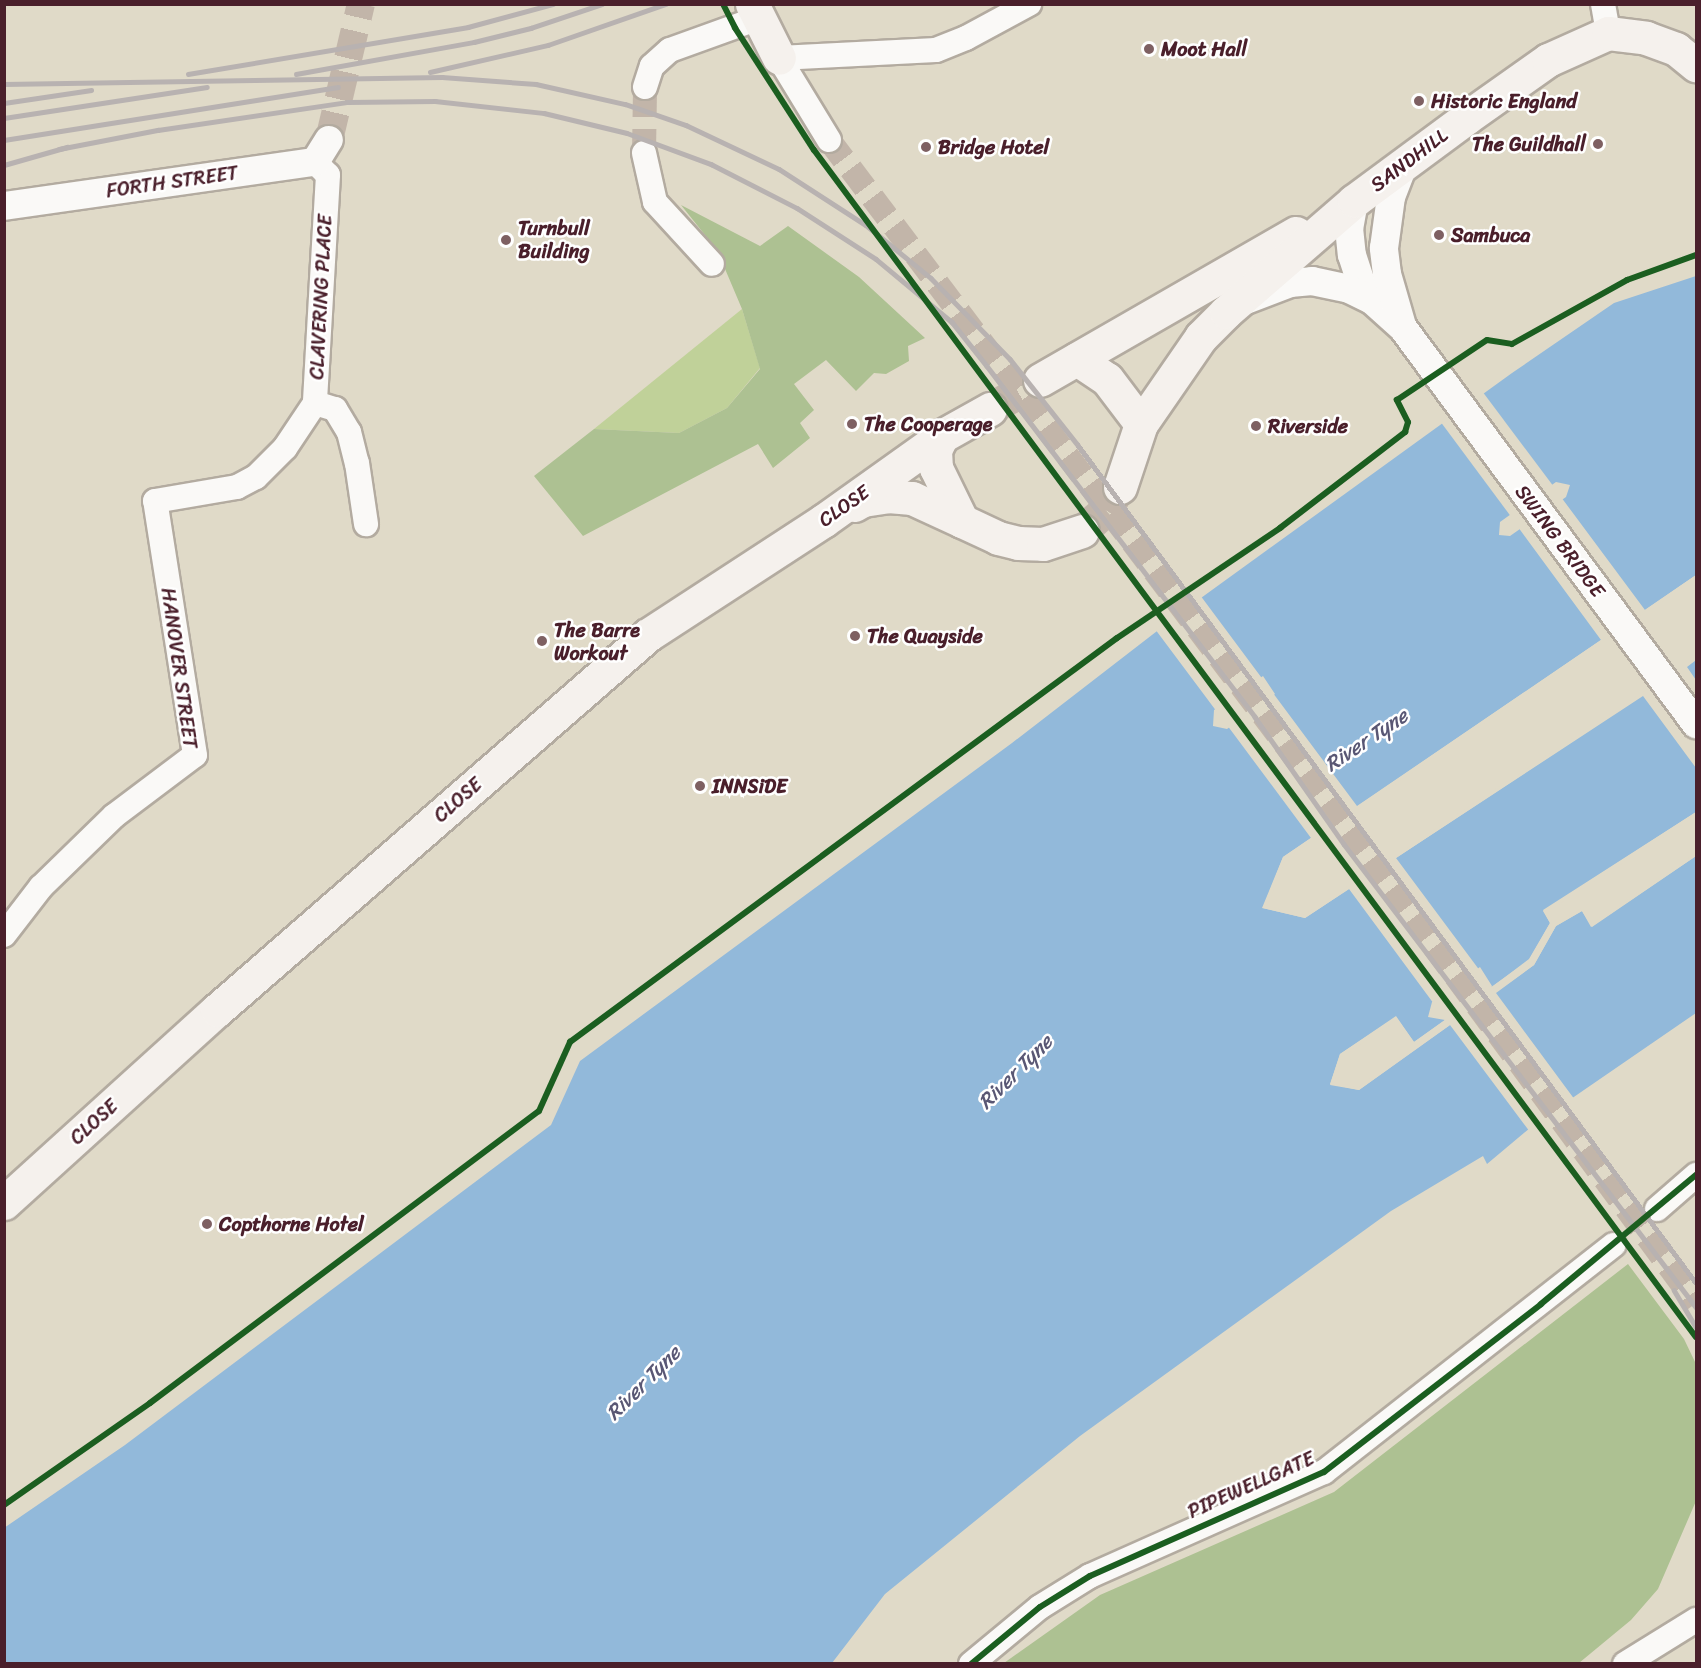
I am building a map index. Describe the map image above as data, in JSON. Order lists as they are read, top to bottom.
{
  "streets": {
    "main road": ["SANDHILL", "CLOSE"],
    "street": [
      "FORTH STREET",
      "CLAVERING PLACE",
      "SWING BRIDGE",
      "HANOVER STREET",
      "PIPEWELLGATE"
    ]
  },
  "crossings": [
    ["FORTH STREET", "CLAVERING PLACE"],
    ["CLAVERING PLACE", "HANOVER STREET"]
  ],
  "water": ["River Tyne"],
  "places": [
    "Moot Hall",
    "Historic England",
    "The Guildhall",
    "Bridge Hotel",
    "Sambuca",
    "Turnbull Building",
    "The Cooperage",
    "Riverside",
    "The Quayside",
    "The Barre Workout",
    "INNSiDE",
    "Copthorne Hotel"
  ]
}
